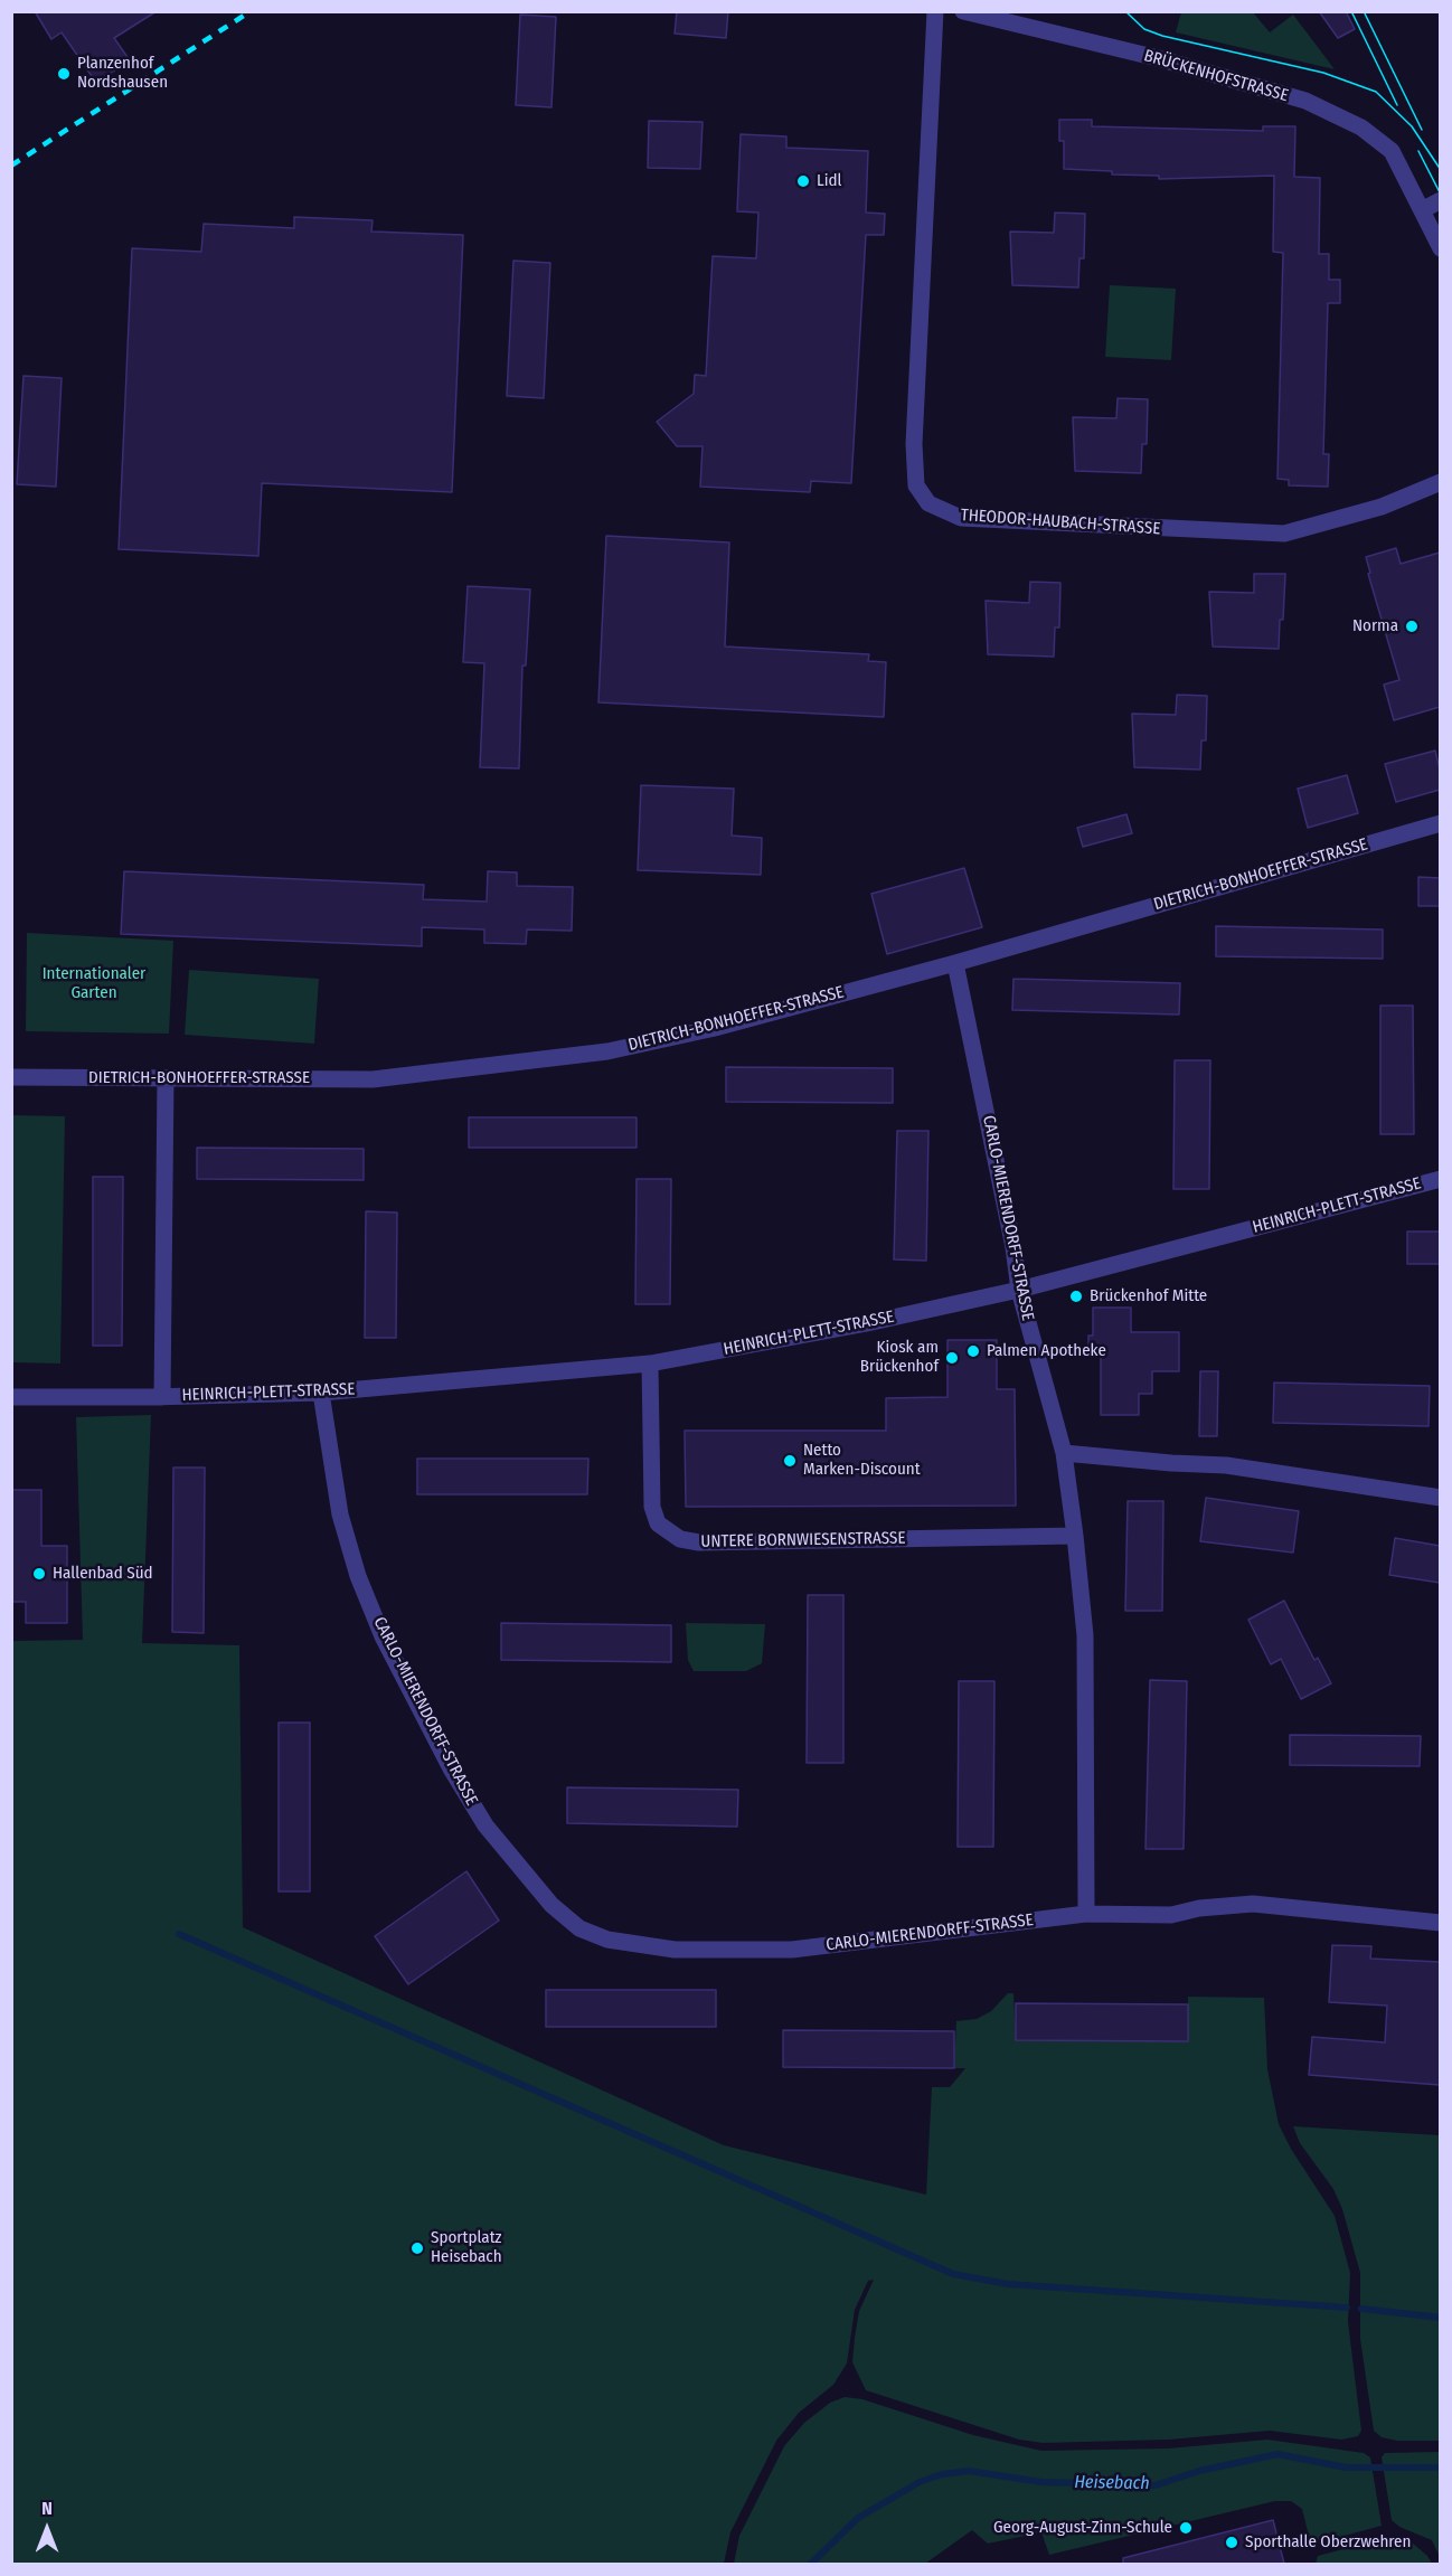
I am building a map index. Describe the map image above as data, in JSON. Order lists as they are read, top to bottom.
{
  "streets": {
    "street": [
      "BRÜCKENHOFSTRASSE",
      "THEODOR-HAUBACH-STRASSE",
      "DIETRICH-BONHOEFFER-STRASSE",
      "HEINRICH-PLETT-STRASSE",
      "CARLO-MIERENDORFF-STRASSE",
      "UNTERE BORNWIESENSTRASSE"
    ]
  },
  "crossings": [
    ["DIETRICH-BONHOEFFER-STRASSE", "HEINRICH-PLETT-STRASSE"],
    ["DIETRICH-BONHOEFFER-STRASSE", "CARLO-MIERENDORFF-STRASSE"],
    ["HEINRICH-PLETT-STRASSE", "CARLO-MIERENDORFF-STRASSE"],
    ["HEINRICH-PLETT-STRASSE", "UNTERE BORNWIESENSTRASSE"],
    ["CARLO-MIERENDORFF-STRASSE", "UNTERE BORNWIESENSTRASSE"]
  ],
  "water": ["Heisebach"],
  "parks": ["Internationaler Garten"],
  "places": [
    "Planzenhof Nordshausen",
    "Lidl",
    "Norma",
    "Brückenhof Mitte",
    "Palmen Apotheke",
    "Kiosk am Brückenhof",
    "Netto Marken-Discount",
    "Hallenbad Süd",
    "Sportplatz Heisebach",
    "Georg-August-Zinn-Schule",
    "Sporthalle Oberzwehren"
  ],
  "north": "top"
}
